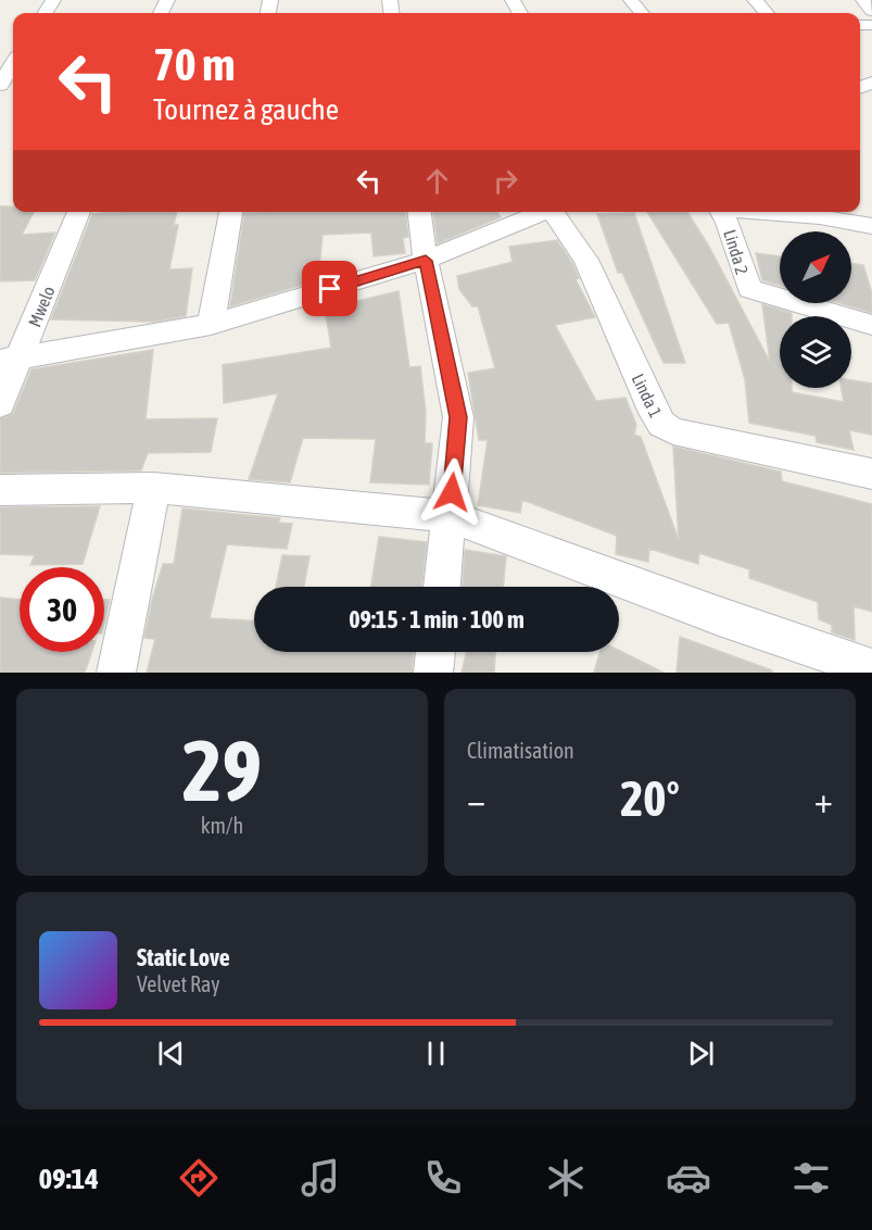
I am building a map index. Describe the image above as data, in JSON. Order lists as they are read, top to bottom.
{
  "streets": {
    "street": ["Linda 2", "Mwelo", "Linda 1"]
  },
  "north": "top right",
  "page": {
    "turn": ["70 m", "Tournez à gauche"],
    "limit": "30",
    "trip": "09:15 · 1 min · 100 m",
    "tile": [
      ["29", "km/h"],
      "Climatisation"
    ],
    "heat": ["−", "20°", "+"],
    "song": ["Static Love", "Velvet Ray"],
    "tabs": "09:14"
  }
}
